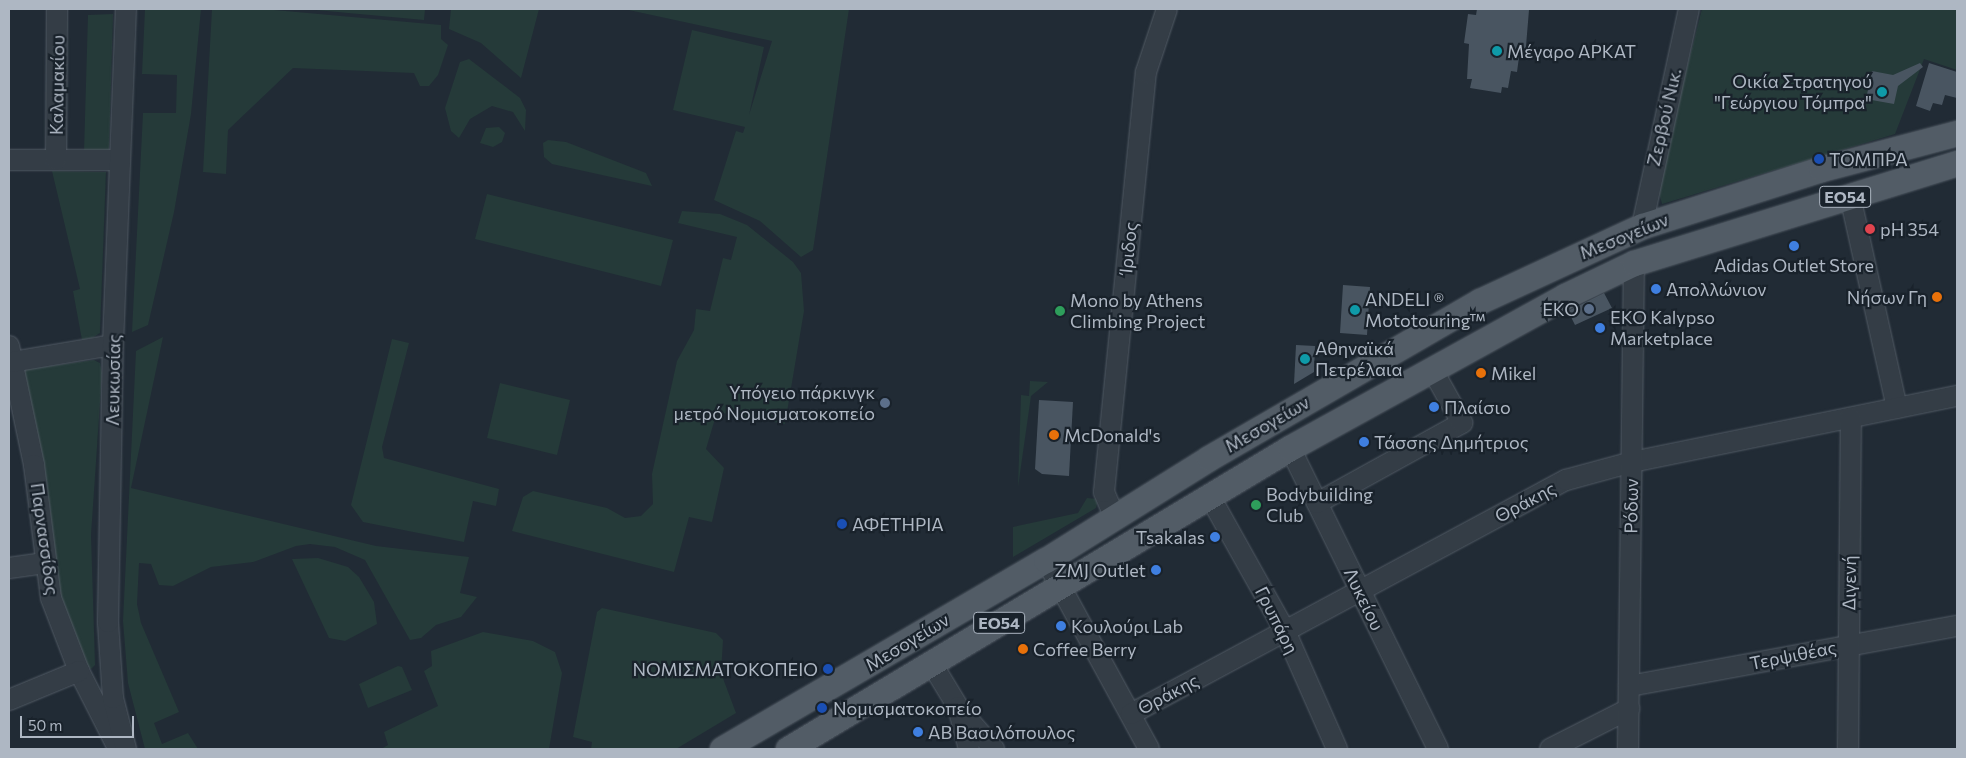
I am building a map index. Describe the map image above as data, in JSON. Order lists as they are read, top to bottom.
{
  "streets": {
    "main road": ["ΕΟ54", "Μεσογείων"],
    "street": [
      "Καλαμακίου",
      "Ζερβού Νικ.",
      "Ίριδος",
      "Λευκωσίας",
      "Θράκης",
      "Ρόδων",
      "Παρνασσίδος",
      "Διγενή",
      "Λυκείου",
      "Γρυπάρη",
      "Τερψιθέας"
    ]
  },
  "crossings": [
    ["Ζερβού Νικ.", "Μεσογείων"],
    ["Μεσογείων", "Ίριδος"],
    ["Μεσογείων", "Ρόδων"],
    ["Μεσογείων", "Λυκείου"],
    ["Μεσογείων", "Γρυπάρη"],
    ["Θράκης", "Ρόδων"],
    ["Θράκης", "Διγενή"],
    ["Θράκης", "Λυκείου"],
    ["Θράκης", "Γρυπάρη"],
    ["Ρόδων", "Τερψιθέας"],
    ["Διγενή", "Τερψιθέας"]
  ],
  "places": [
    "Μέγαρο ΑΡΚΑΤ",
    "Οικία Στρατηγού \"Γεώργιου Τόμπρα\"",
    "ΤΟΜΠΡΑ",
    "pH 354",
    "Adidas Outlet Store",
    "Απολλώνιον",
    "Νήσων Γη",
    "EKO",
    "ANDELI ® Mototouring™",
    "Mono by Athens Climbing Project",
    "EKO Kalypso Marketplace",
    "Αθηναϊκά Πετρέλαια",
    "Mikel",
    "Υπόγειο πάρκινγκ μετρό Νομισματοκοπείο",
    "Πλαίσιο",
    "McDonald's",
    "Τάσσης Δημήτριος",
    "Bodybuilding Club",
    "ΑΦΕΤΗΡΙΑ",
    "Tsakalas",
    "ZMJ Outlet",
    "Κουλούρι Lab",
    "Coffee Berry",
    "ΝΟΜΙΣΜΑΤΟΚΟΠΕΙΟ",
    "Νομισματοκοπείο",
    "ΑΒ Βασιλόπουλος"
  ],
  "scale_bar": "50 m"
}
